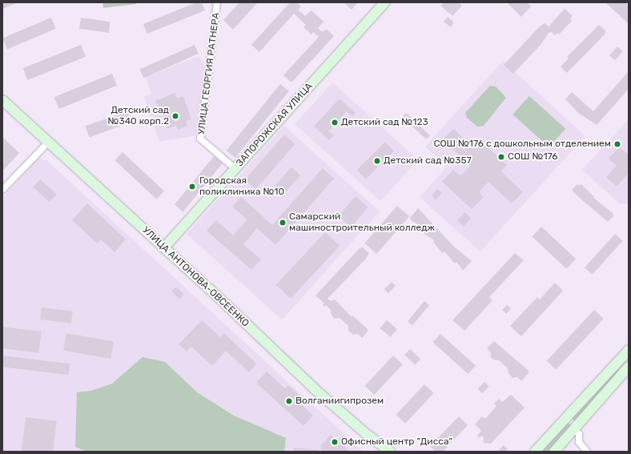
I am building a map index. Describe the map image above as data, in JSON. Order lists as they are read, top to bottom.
{
  "streets": {
    "main road": ["ЗАПОРОЖСКАЯ УЛИЦА", "УЛИЦА АНТОНОВА-ОВСЕЕНКО"],
    "street": ["УЛИЦА ГЕОРГИЯ РАТНЕРА"]
  },
  "crossings": [
    ["УЛИЦА ГЕОРГИЯ РАТНЕРА", "ЗАПОРОЖСКАЯ УЛИЦА"],
    ["ЗАПОРОЖСКАЯ УЛИЦА", "УЛИЦА АНТОНОВА-ОВСЕЕНКО"]
  ],
  "places": [
    "Детский сад №340 корп.2",
    "Детский сад №123",
    "СОШ №176 с дошкольным отделением",
    "СОШ №176",
    "Детский сад №357",
    "Городская поликлиника №10",
    "Самарский машиностроительный колледж",
    "Волганиигипрозем",
    "Офисный центр \"Дисса\""
  ]
}
